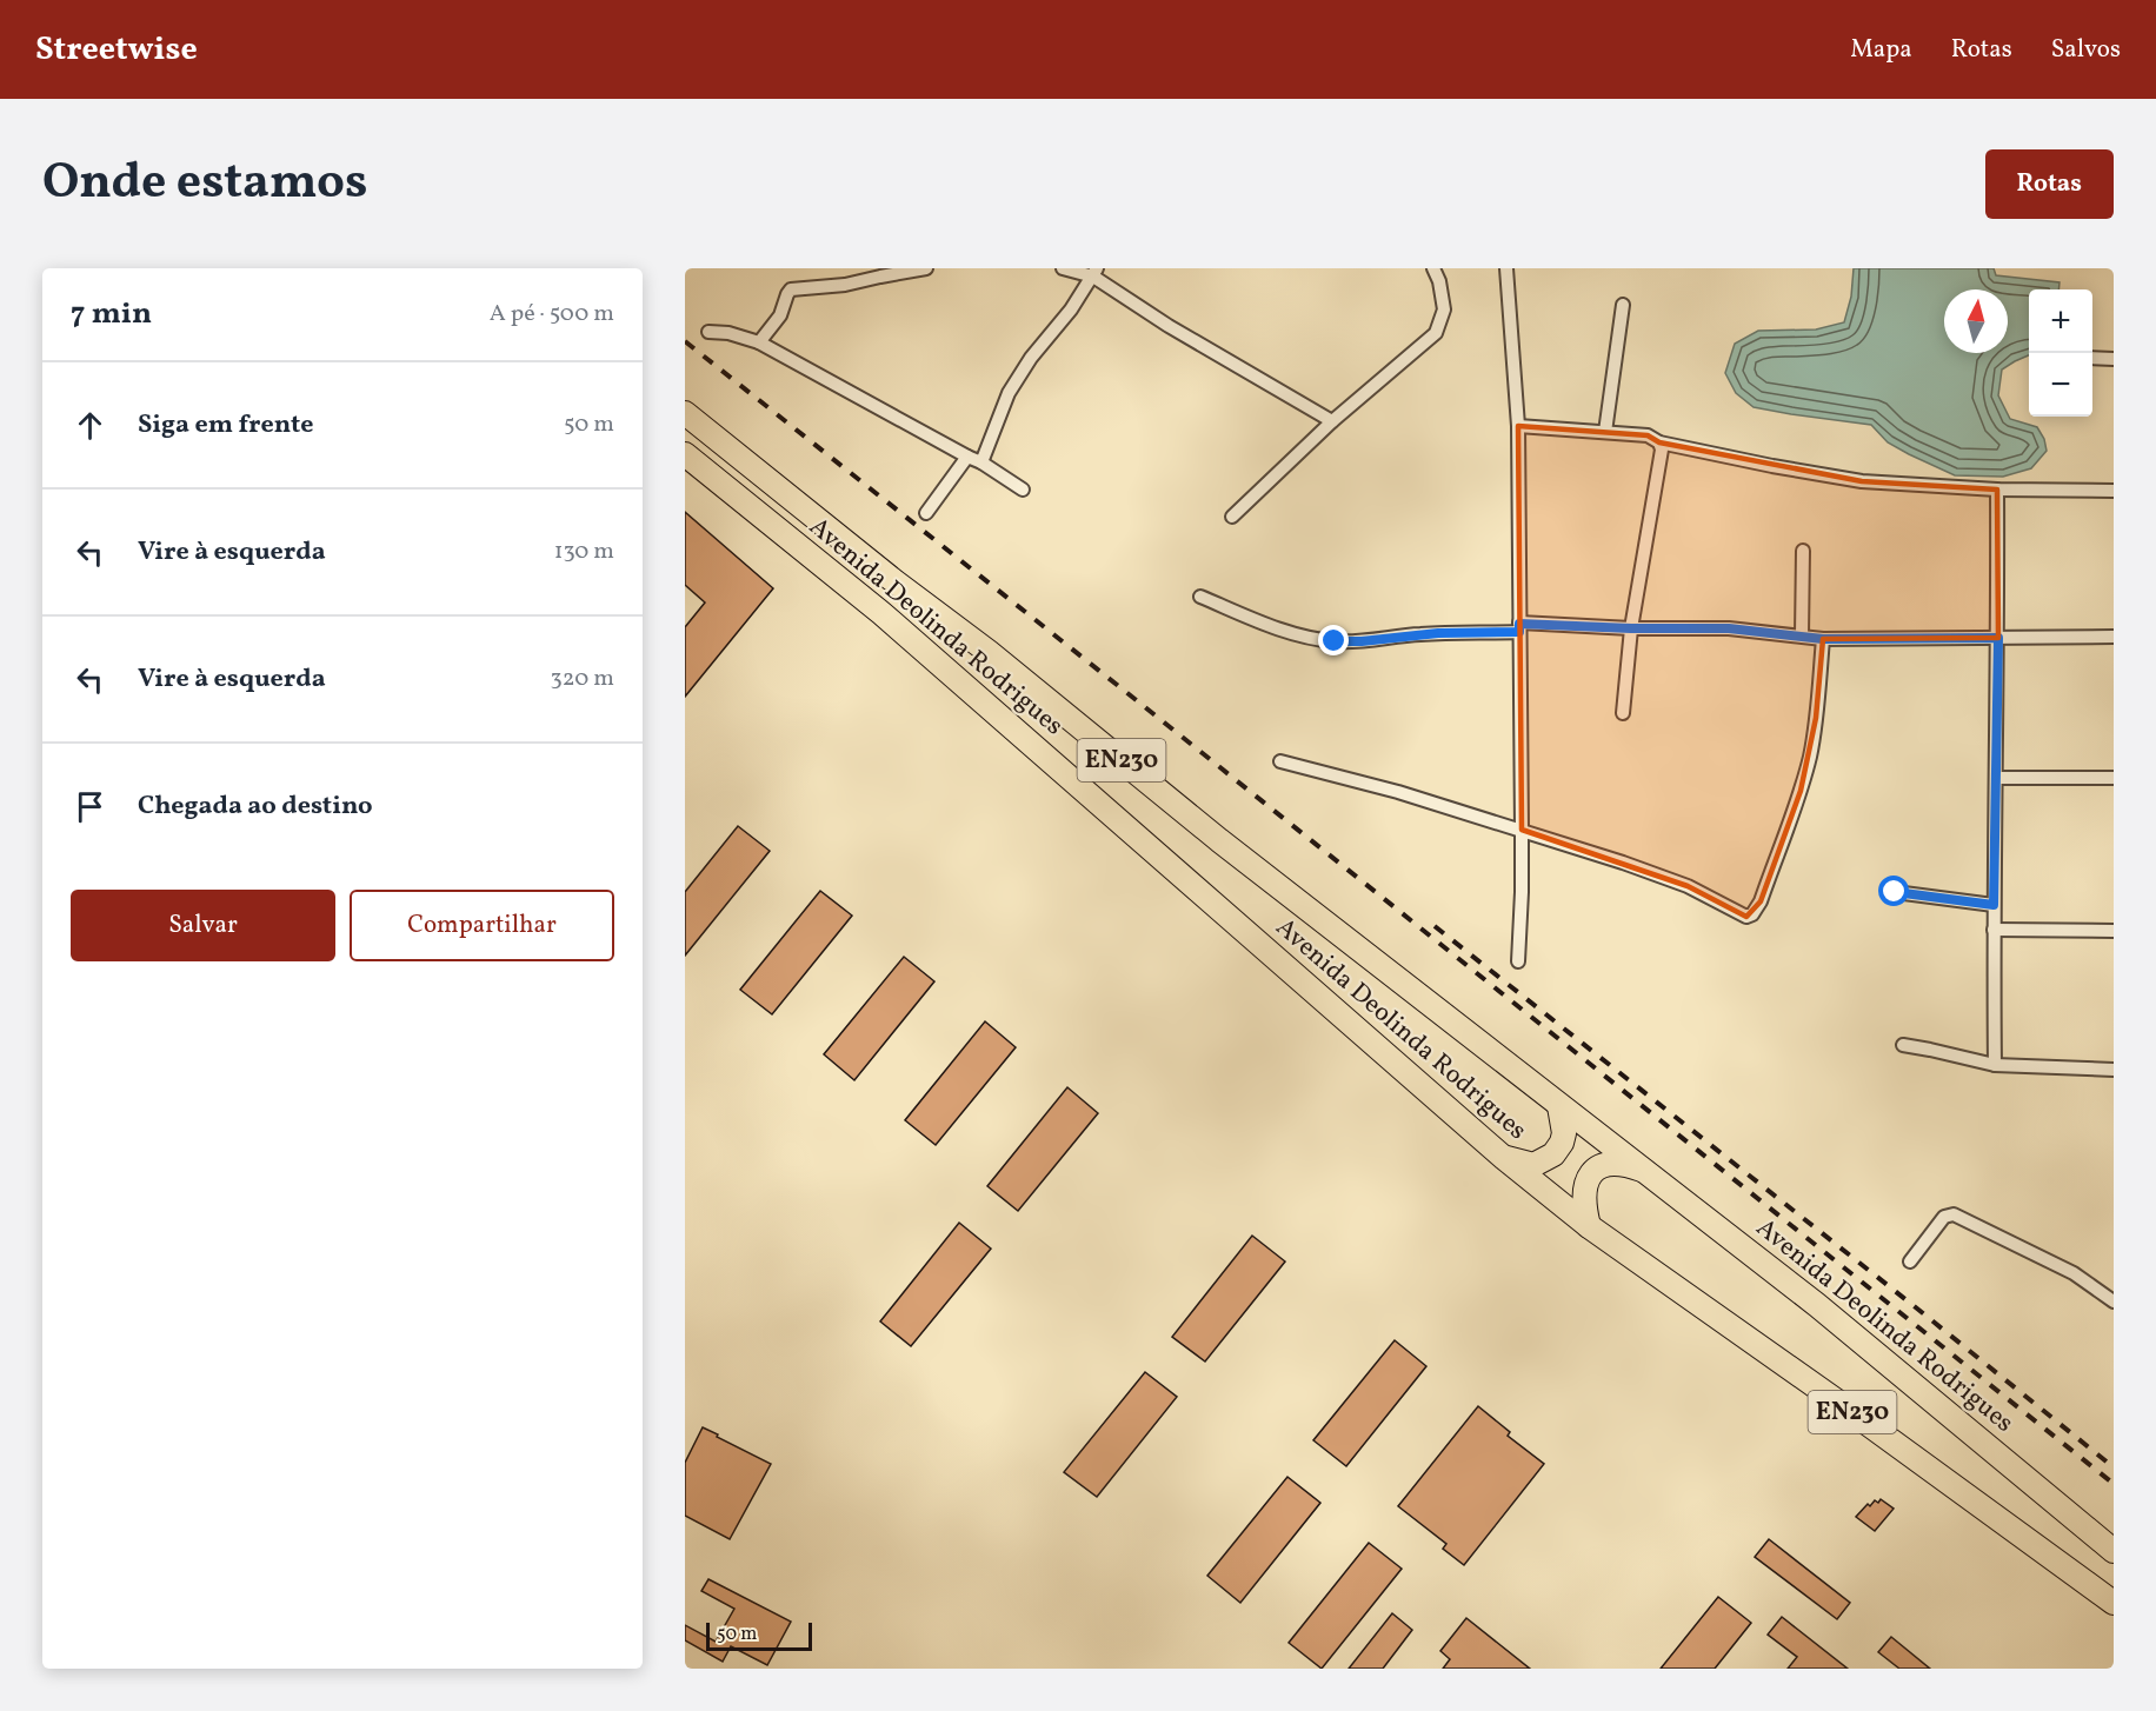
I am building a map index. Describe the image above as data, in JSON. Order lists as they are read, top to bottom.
{
  "streets": {
    "highway": ["Avenida Deolinda Rodrigues", "EN230"]
  },
  "scale_bar": "50 m",
  "north": "top",
  "page": {
    "header": "Streetwise",
    "nav": ["Mapa", "Rotas", "Salvos"],
    "title": "Onde estamos",
    "buttons": [
      "Rotas",
      ["Salvar", "Compartilhar"]
    ],
    "heading": ["7 min", "A pé · 500 m"],
    "map_buttons": ["+", "−"],
    "list": [
      ["Siga em frente", "50 m"],
      ["Vire à esquerda", "130 m"],
      ["Vire à esquerda", "320 m"],
      "Chegada ao destino"
    ],
    "scale": "50 m"
  }
}
